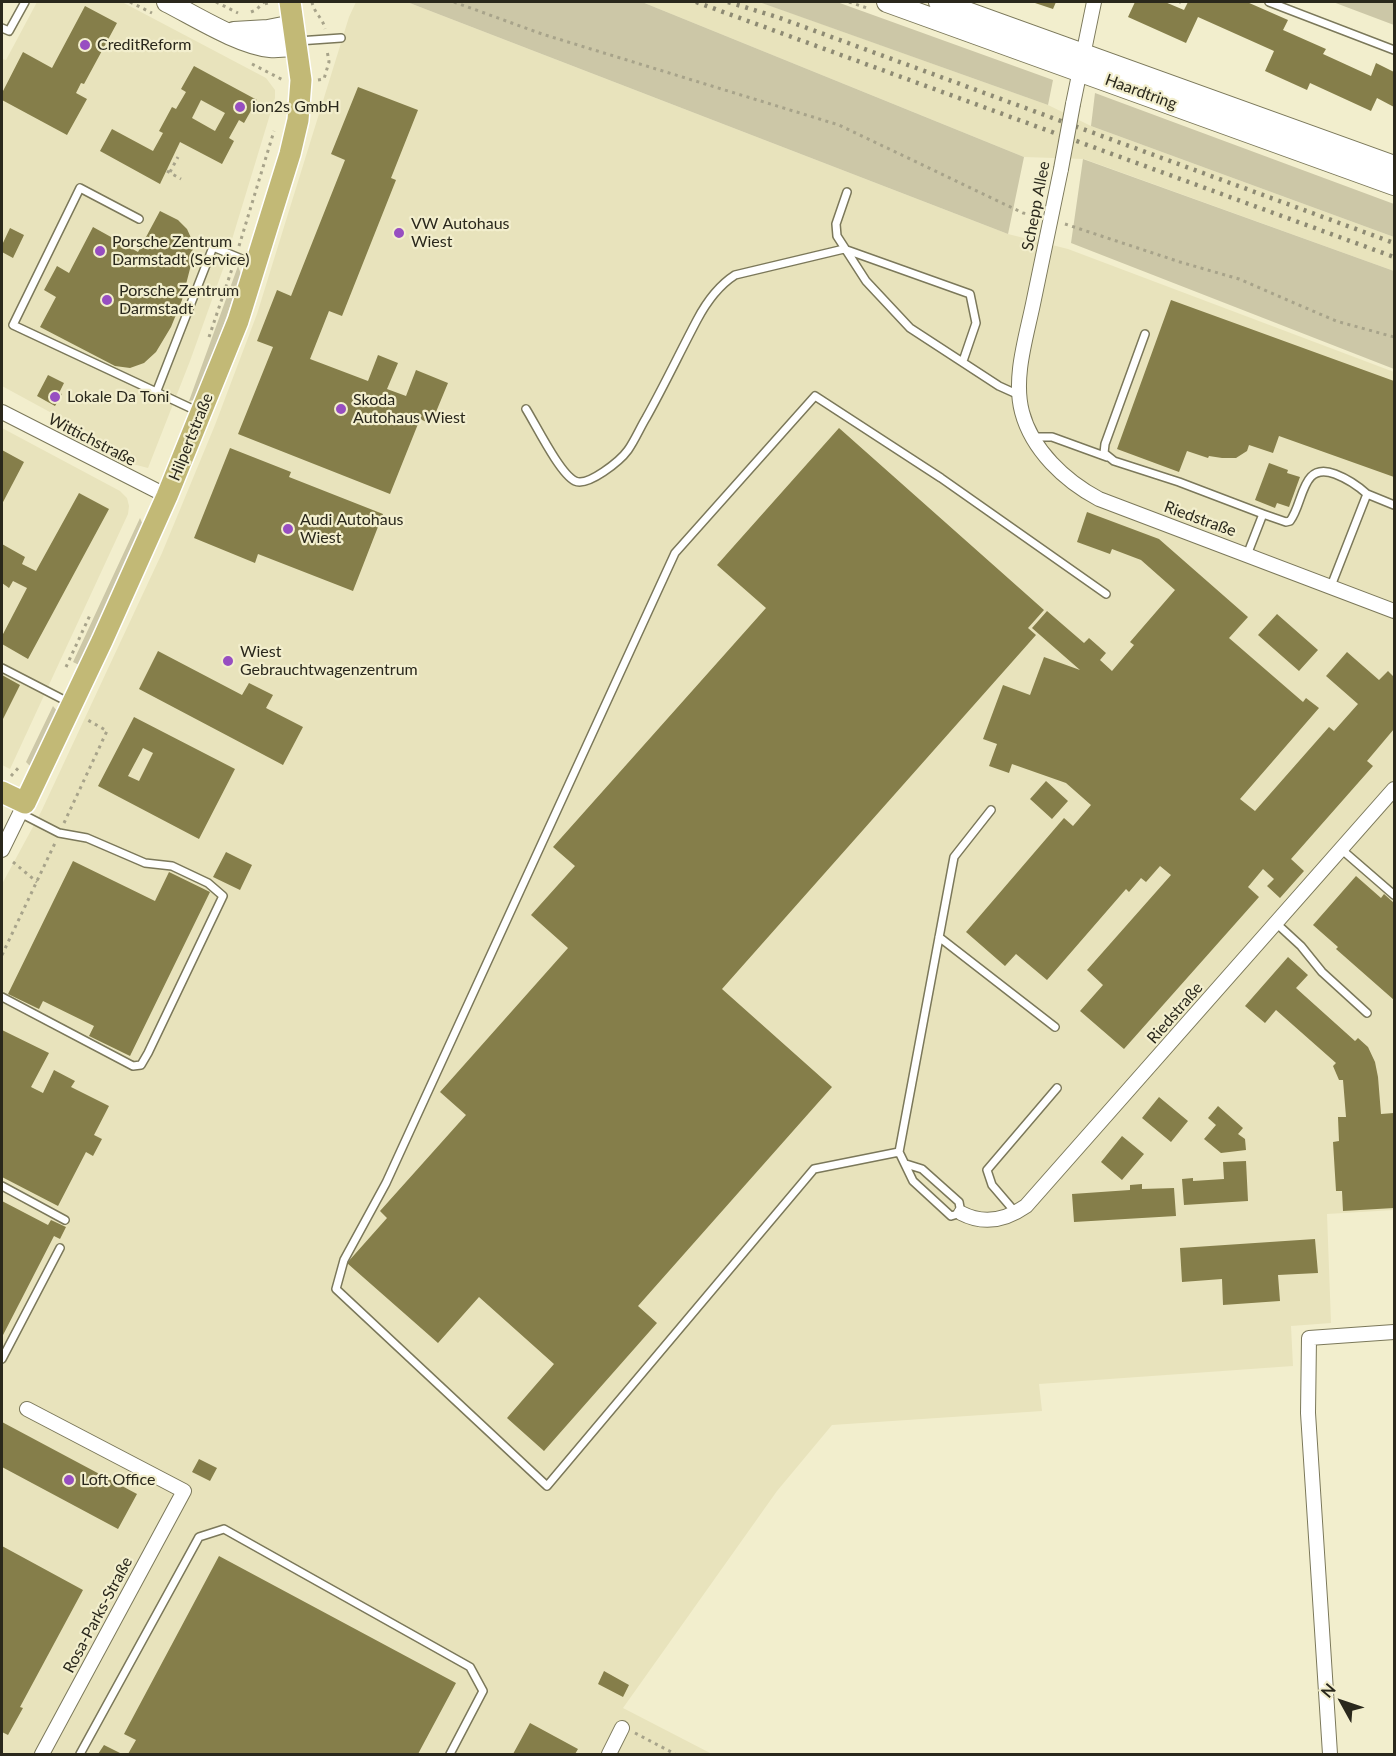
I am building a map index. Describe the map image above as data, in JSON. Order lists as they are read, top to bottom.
{
  "streets": {
    "main road": ["Haardtring", "Hilpertstraße"],
    "street": [
      "Schepp Allee",
      "Wittichstraße",
      "Riedstraße",
      "Rosa-Parks-Straße"
    ]
  },
  "crossings": [
    ["Haardtring", "Schepp Allee"],
    ["Schepp Allee", "Riedstraße"],
    ["Hilpertstraße", "Wittichstraße"]
  ],
  "places": [
    "CreditReform",
    "ion2s GmbH",
    "VW Autohaus Wiest",
    "Porsche Zentrum Darmstadt (Service)",
    "Porsche Zentrum Darmstadt",
    "Lokale Da Toni",
    "Skoda Autohaus Wiest",
    "Audi Autohaus Wiest",
    "Wiest Gebrauchtwagenzentrum",
    "Loft Office"
  ],
  "north": "top left"
}
